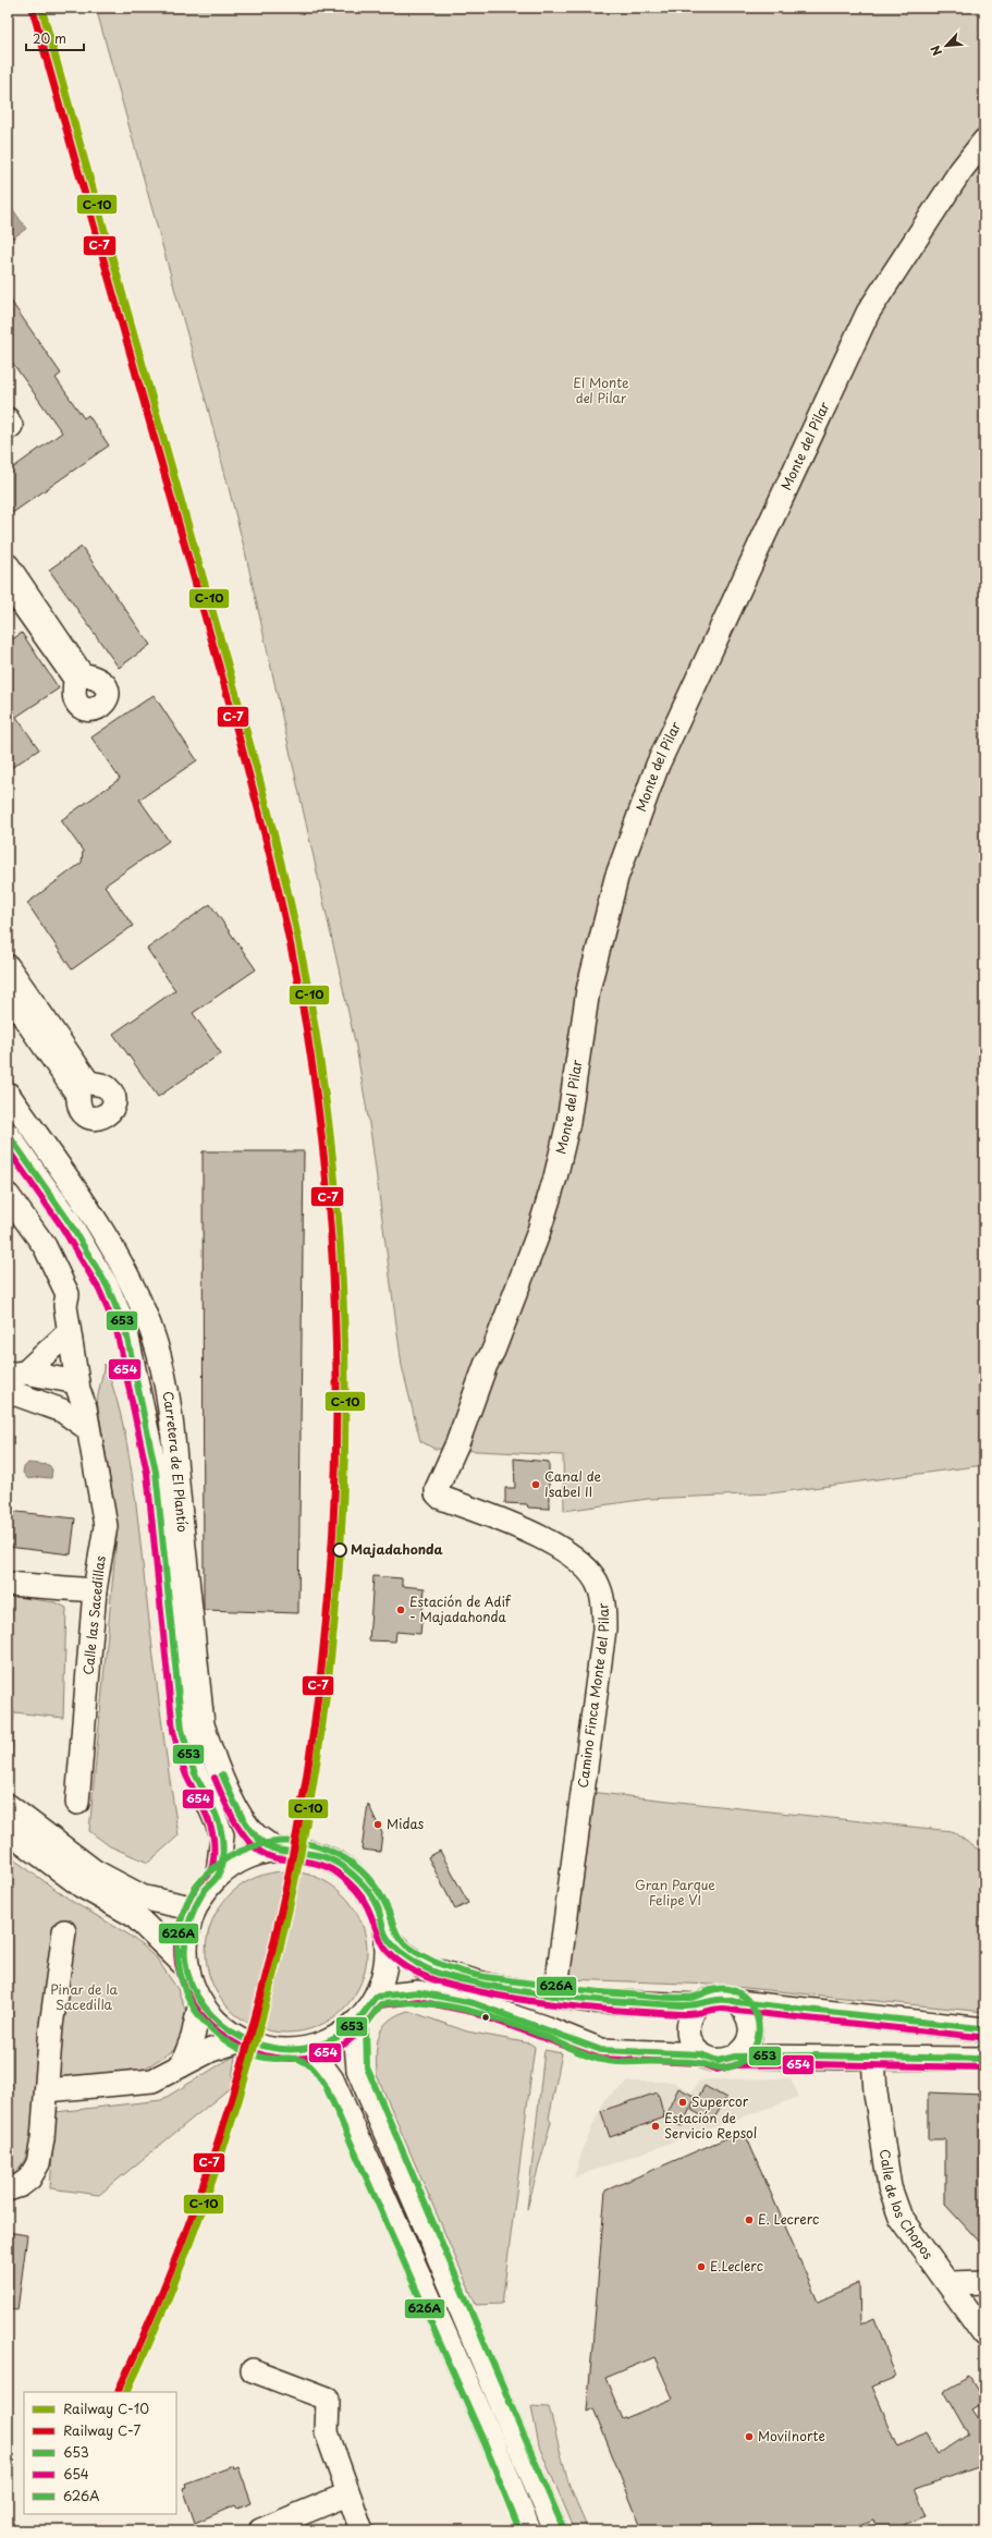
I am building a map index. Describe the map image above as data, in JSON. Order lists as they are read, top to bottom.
{
  "streets": {
    "street": [
      "Monte del Pilar",
      "Carretera de El Plantío",
      "Calle las Sacedillas",
      "Camino Finca Monte del Pilar",
      "Calle de los Chopos"
    ]
  },
  "crossings": [
    ["Monte del Pilar", "Camino Finca Monte del Pilar"]
  ],
  "parks": ["El Monte del Pilar", "Gran Parque Felipe VI", "Pinar de la Sacedilla"],
  "places": [
    "Canal de Isabel II",
    "Majadahonda",
    "Estación de Adif - Majadahonda",
    "Midas",
    "Supercor",
    "Estación de Servicio Repsol",
    "E. Lecrerc",
    "E.Leclerc",
    "Movilnorte"
  ],
  "lines": [
    "rail line C-10",
    "rail line C-7",
    "transit line 653",
    "transit line 654",
    "transit line 626A"
  ],
  "legend": [
    "Railway C-10",
    "Railway C-7",
    "653",
    "654",
    "626A"
  ],
  "scale_bar": "20 m",
  "north": "bottom left"
}
